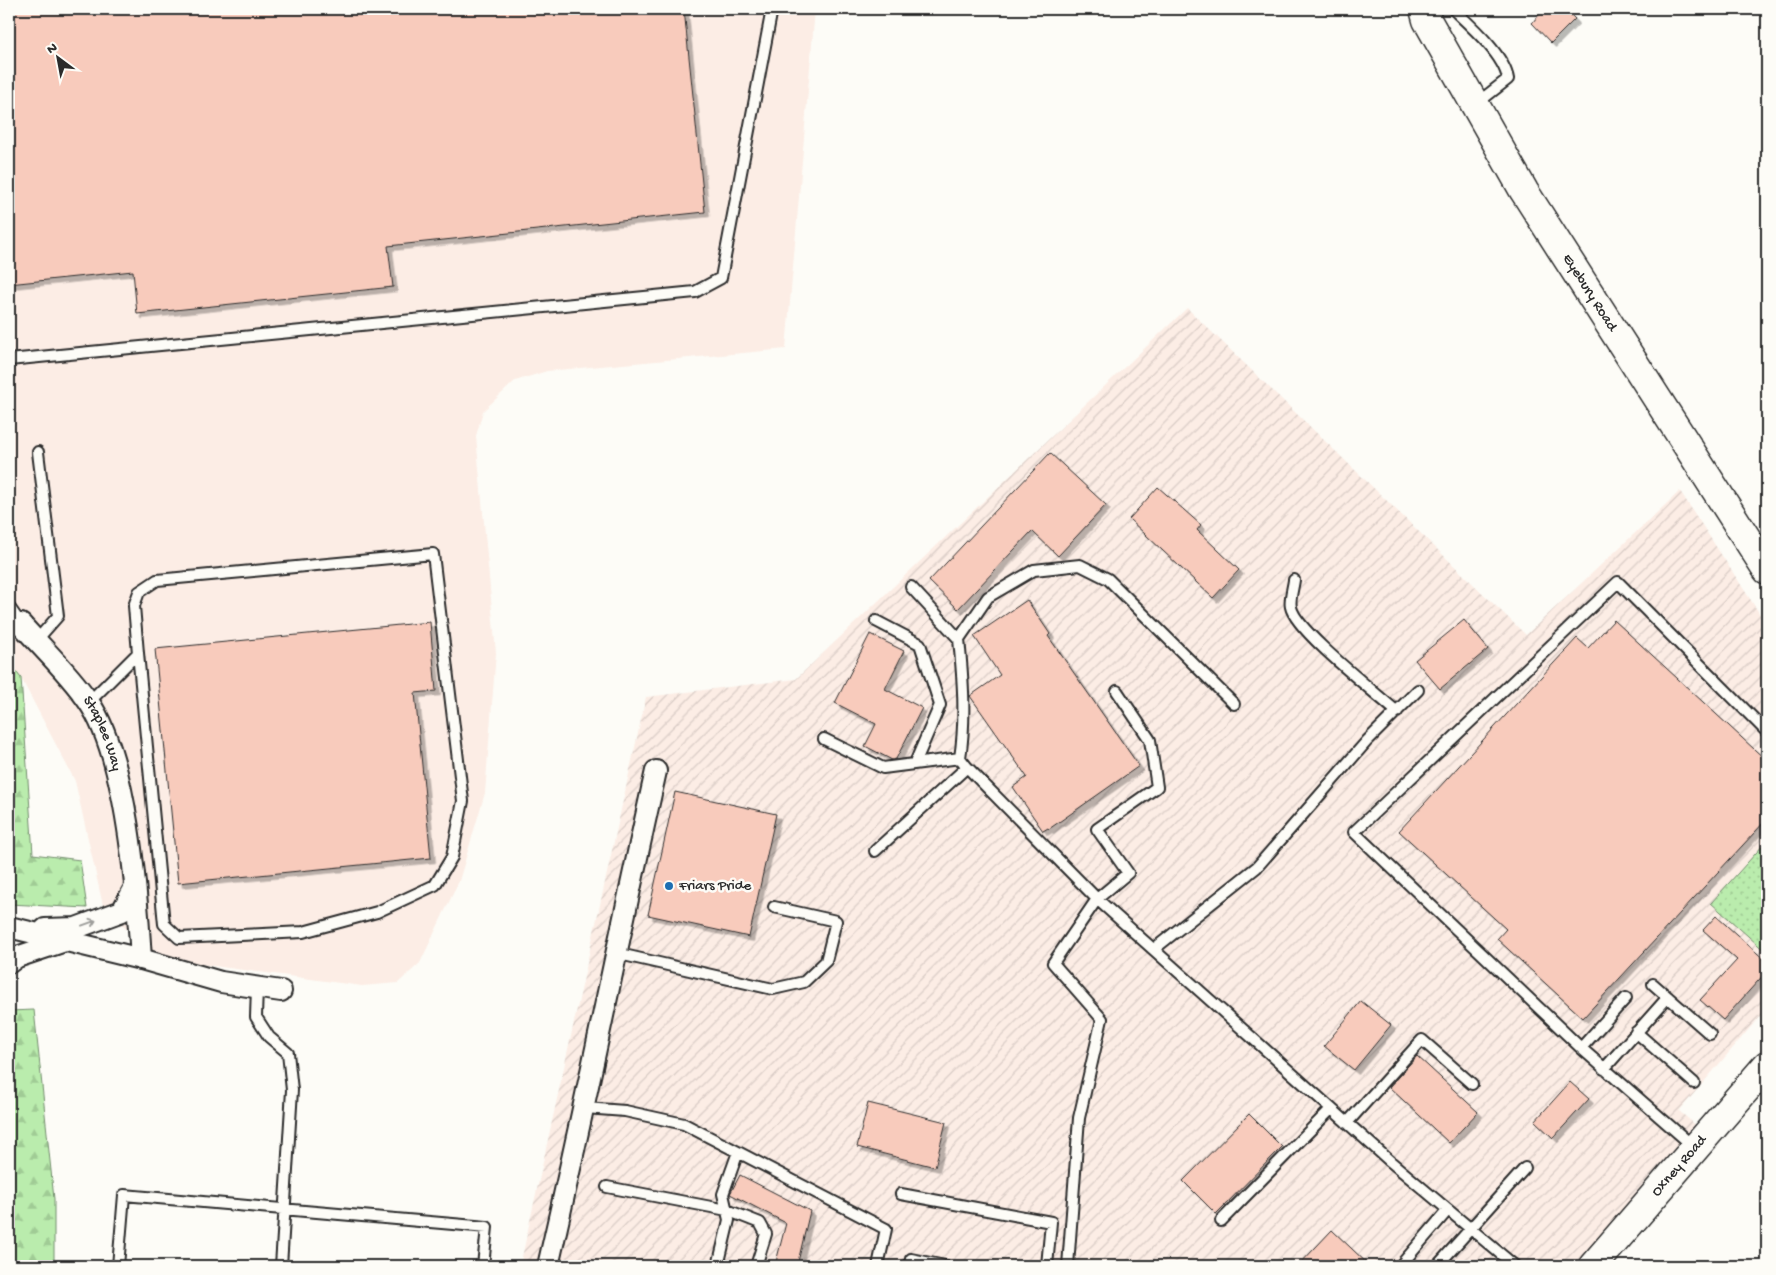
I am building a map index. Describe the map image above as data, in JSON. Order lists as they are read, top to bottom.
{
  "streets": {
    "street": ["Eyebury Road", "Staplee Way", "Oxney Road"]
  },
  "places": ["Friars Pride"],
  "north": "top left"
}
